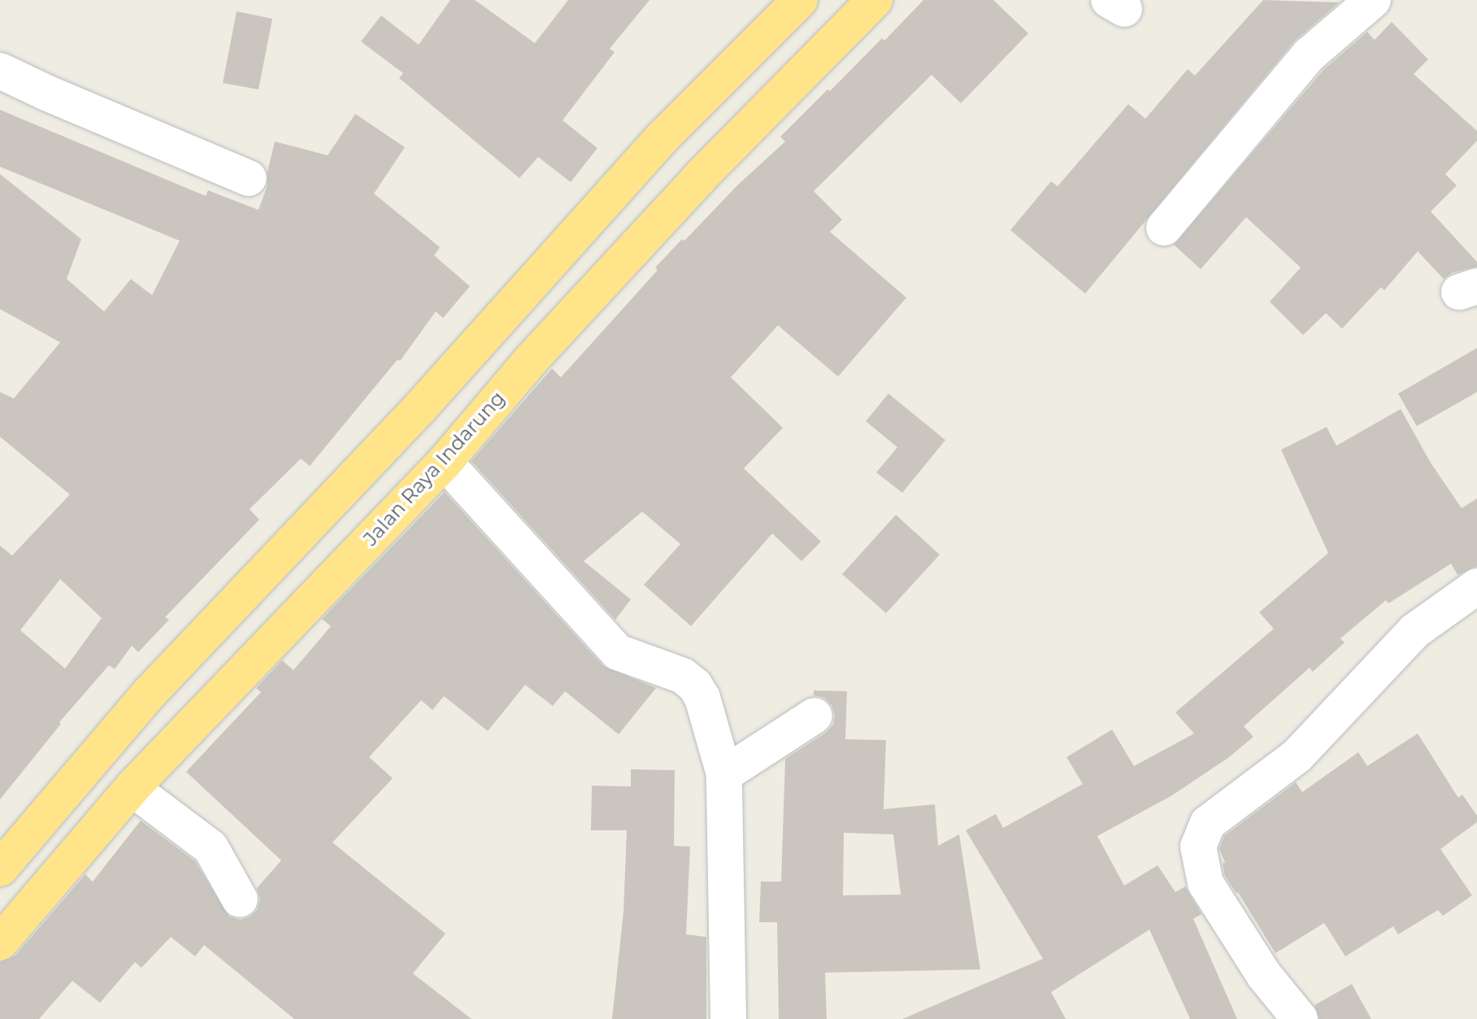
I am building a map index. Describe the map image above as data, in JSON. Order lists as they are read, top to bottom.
{
  "streets": {
    "highway": ["Jalan Raya Indarung"]
  }
}
